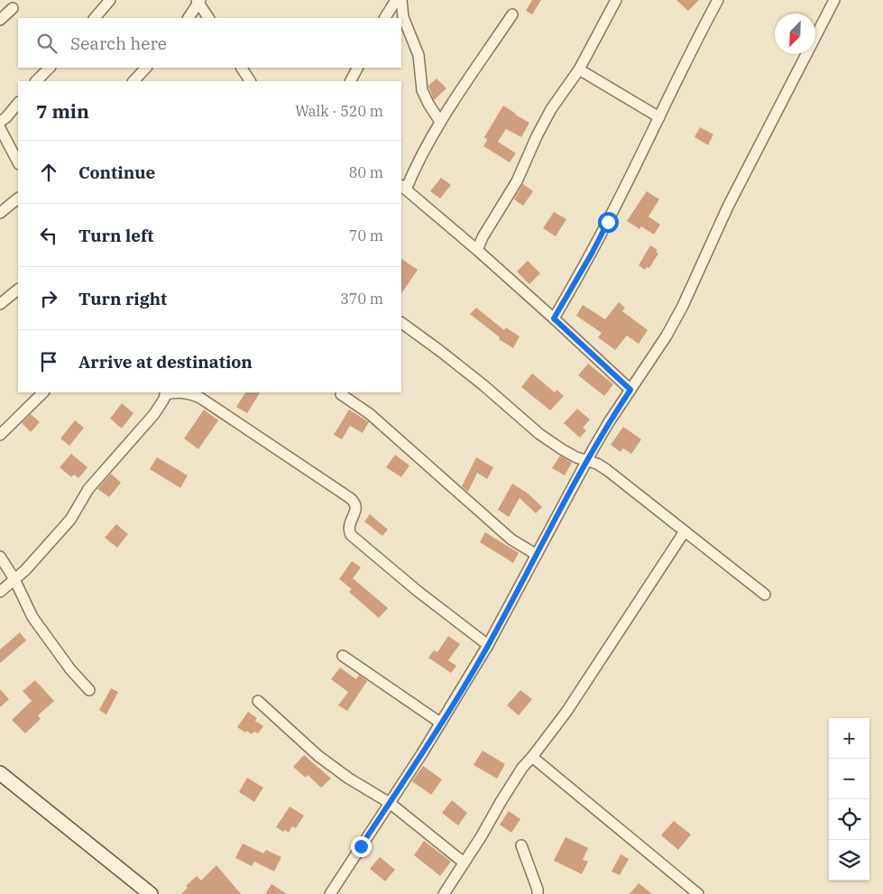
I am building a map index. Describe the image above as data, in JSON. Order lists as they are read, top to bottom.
{
  "north": "bottom left",
  "page": {
    "search": "Search here",
    "heading": ["7 min", "Walk · 520 m"],
    "list": [
      ["Continue", "80 m"],
      ["Turn left", "70 m"],
      ["Turn right", "370 m"],
      "Arrive at destination"
    ],
    "map_buttons": ["+", "−"]
  }
}
